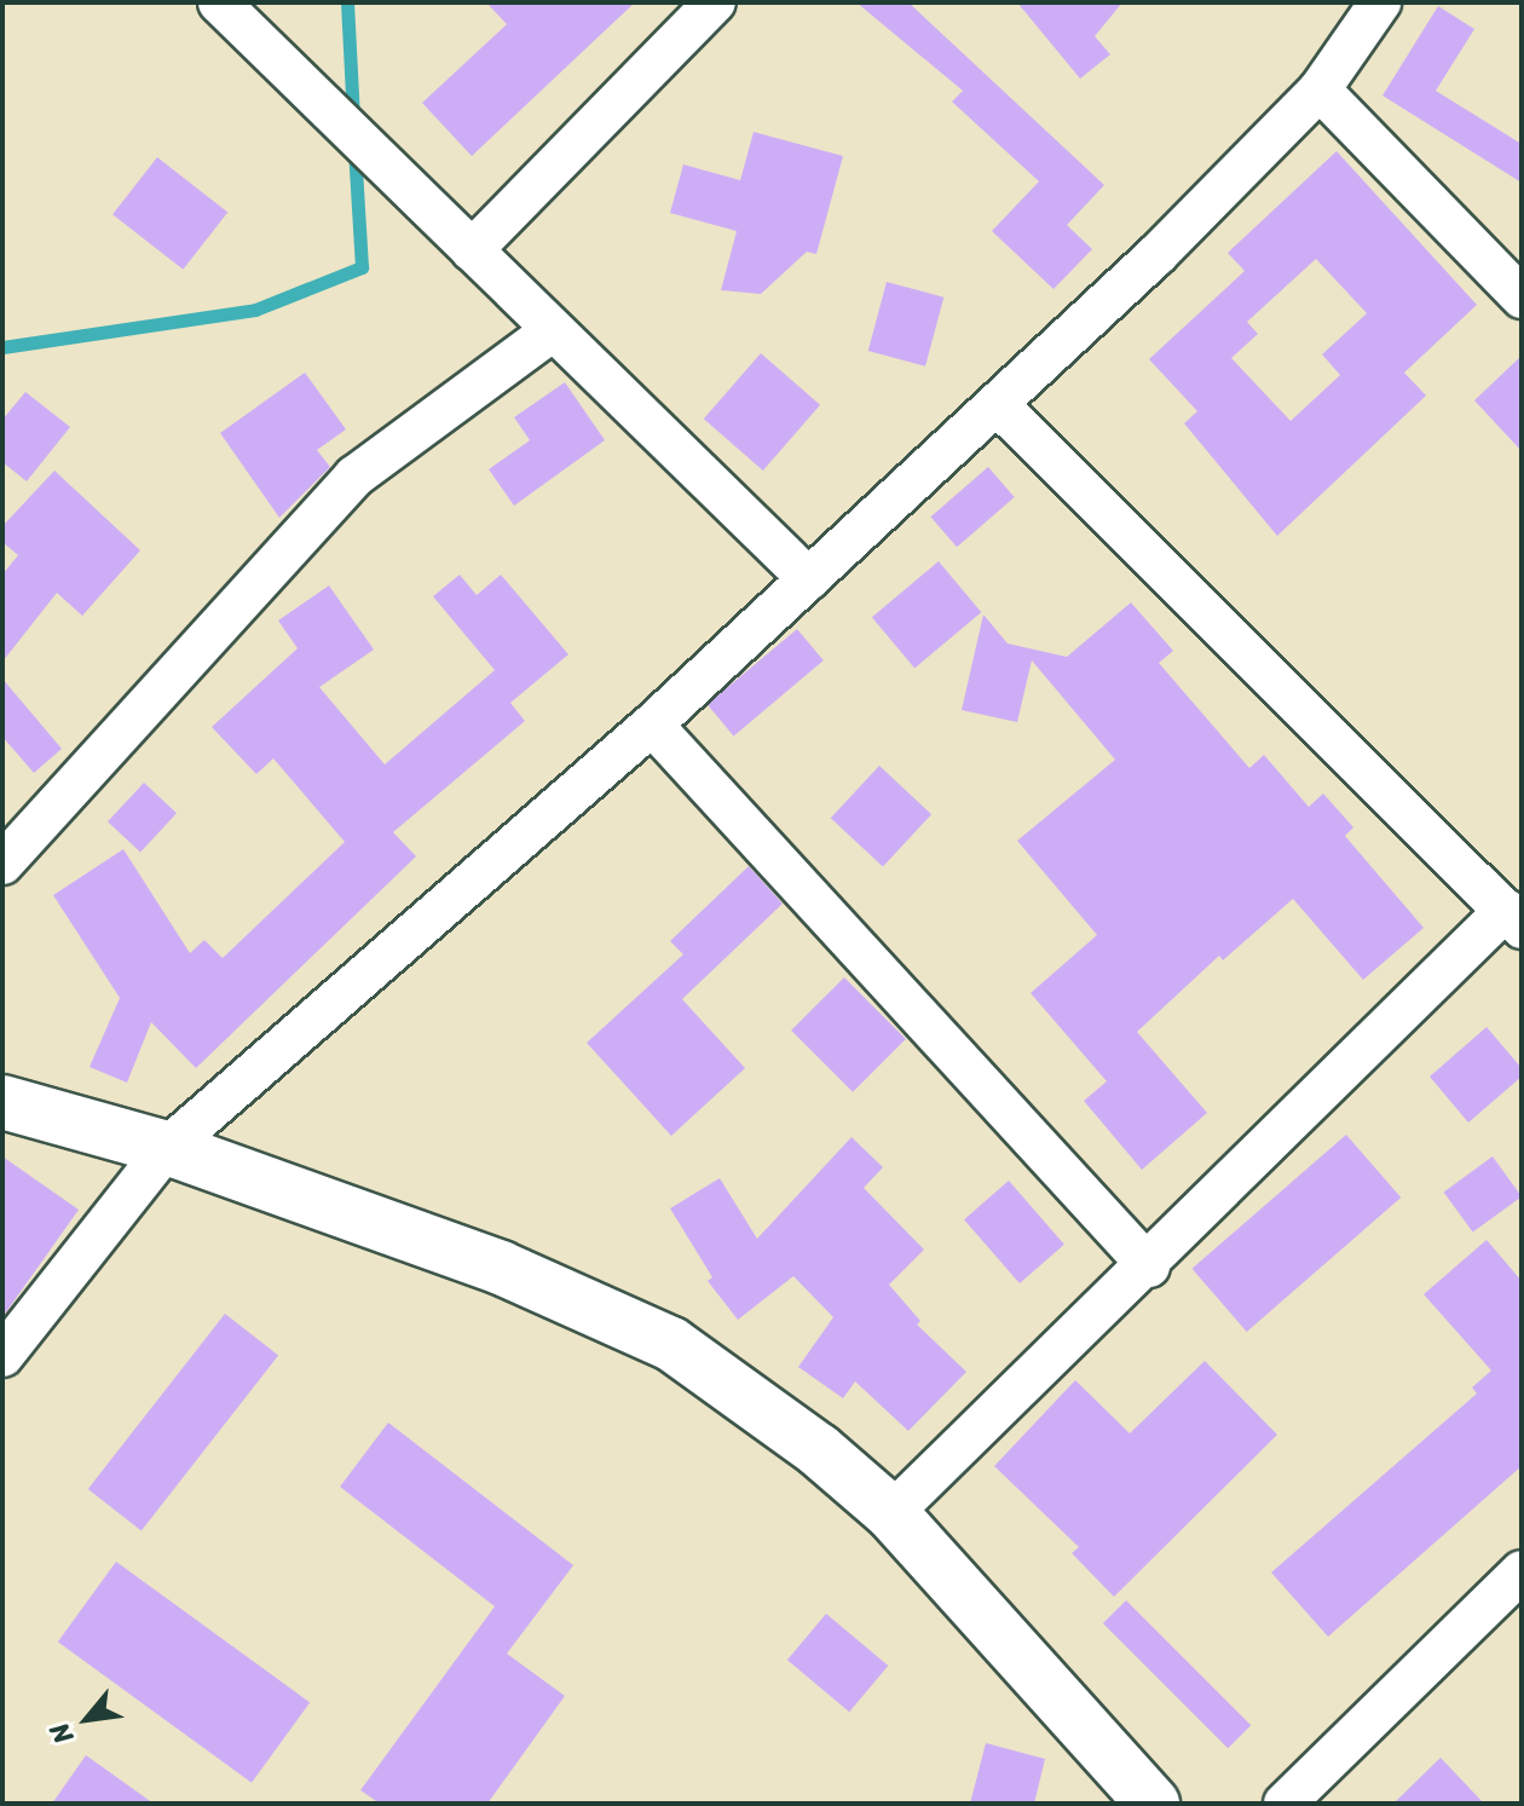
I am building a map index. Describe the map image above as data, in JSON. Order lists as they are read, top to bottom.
{
  "north": "bottom left"
}
